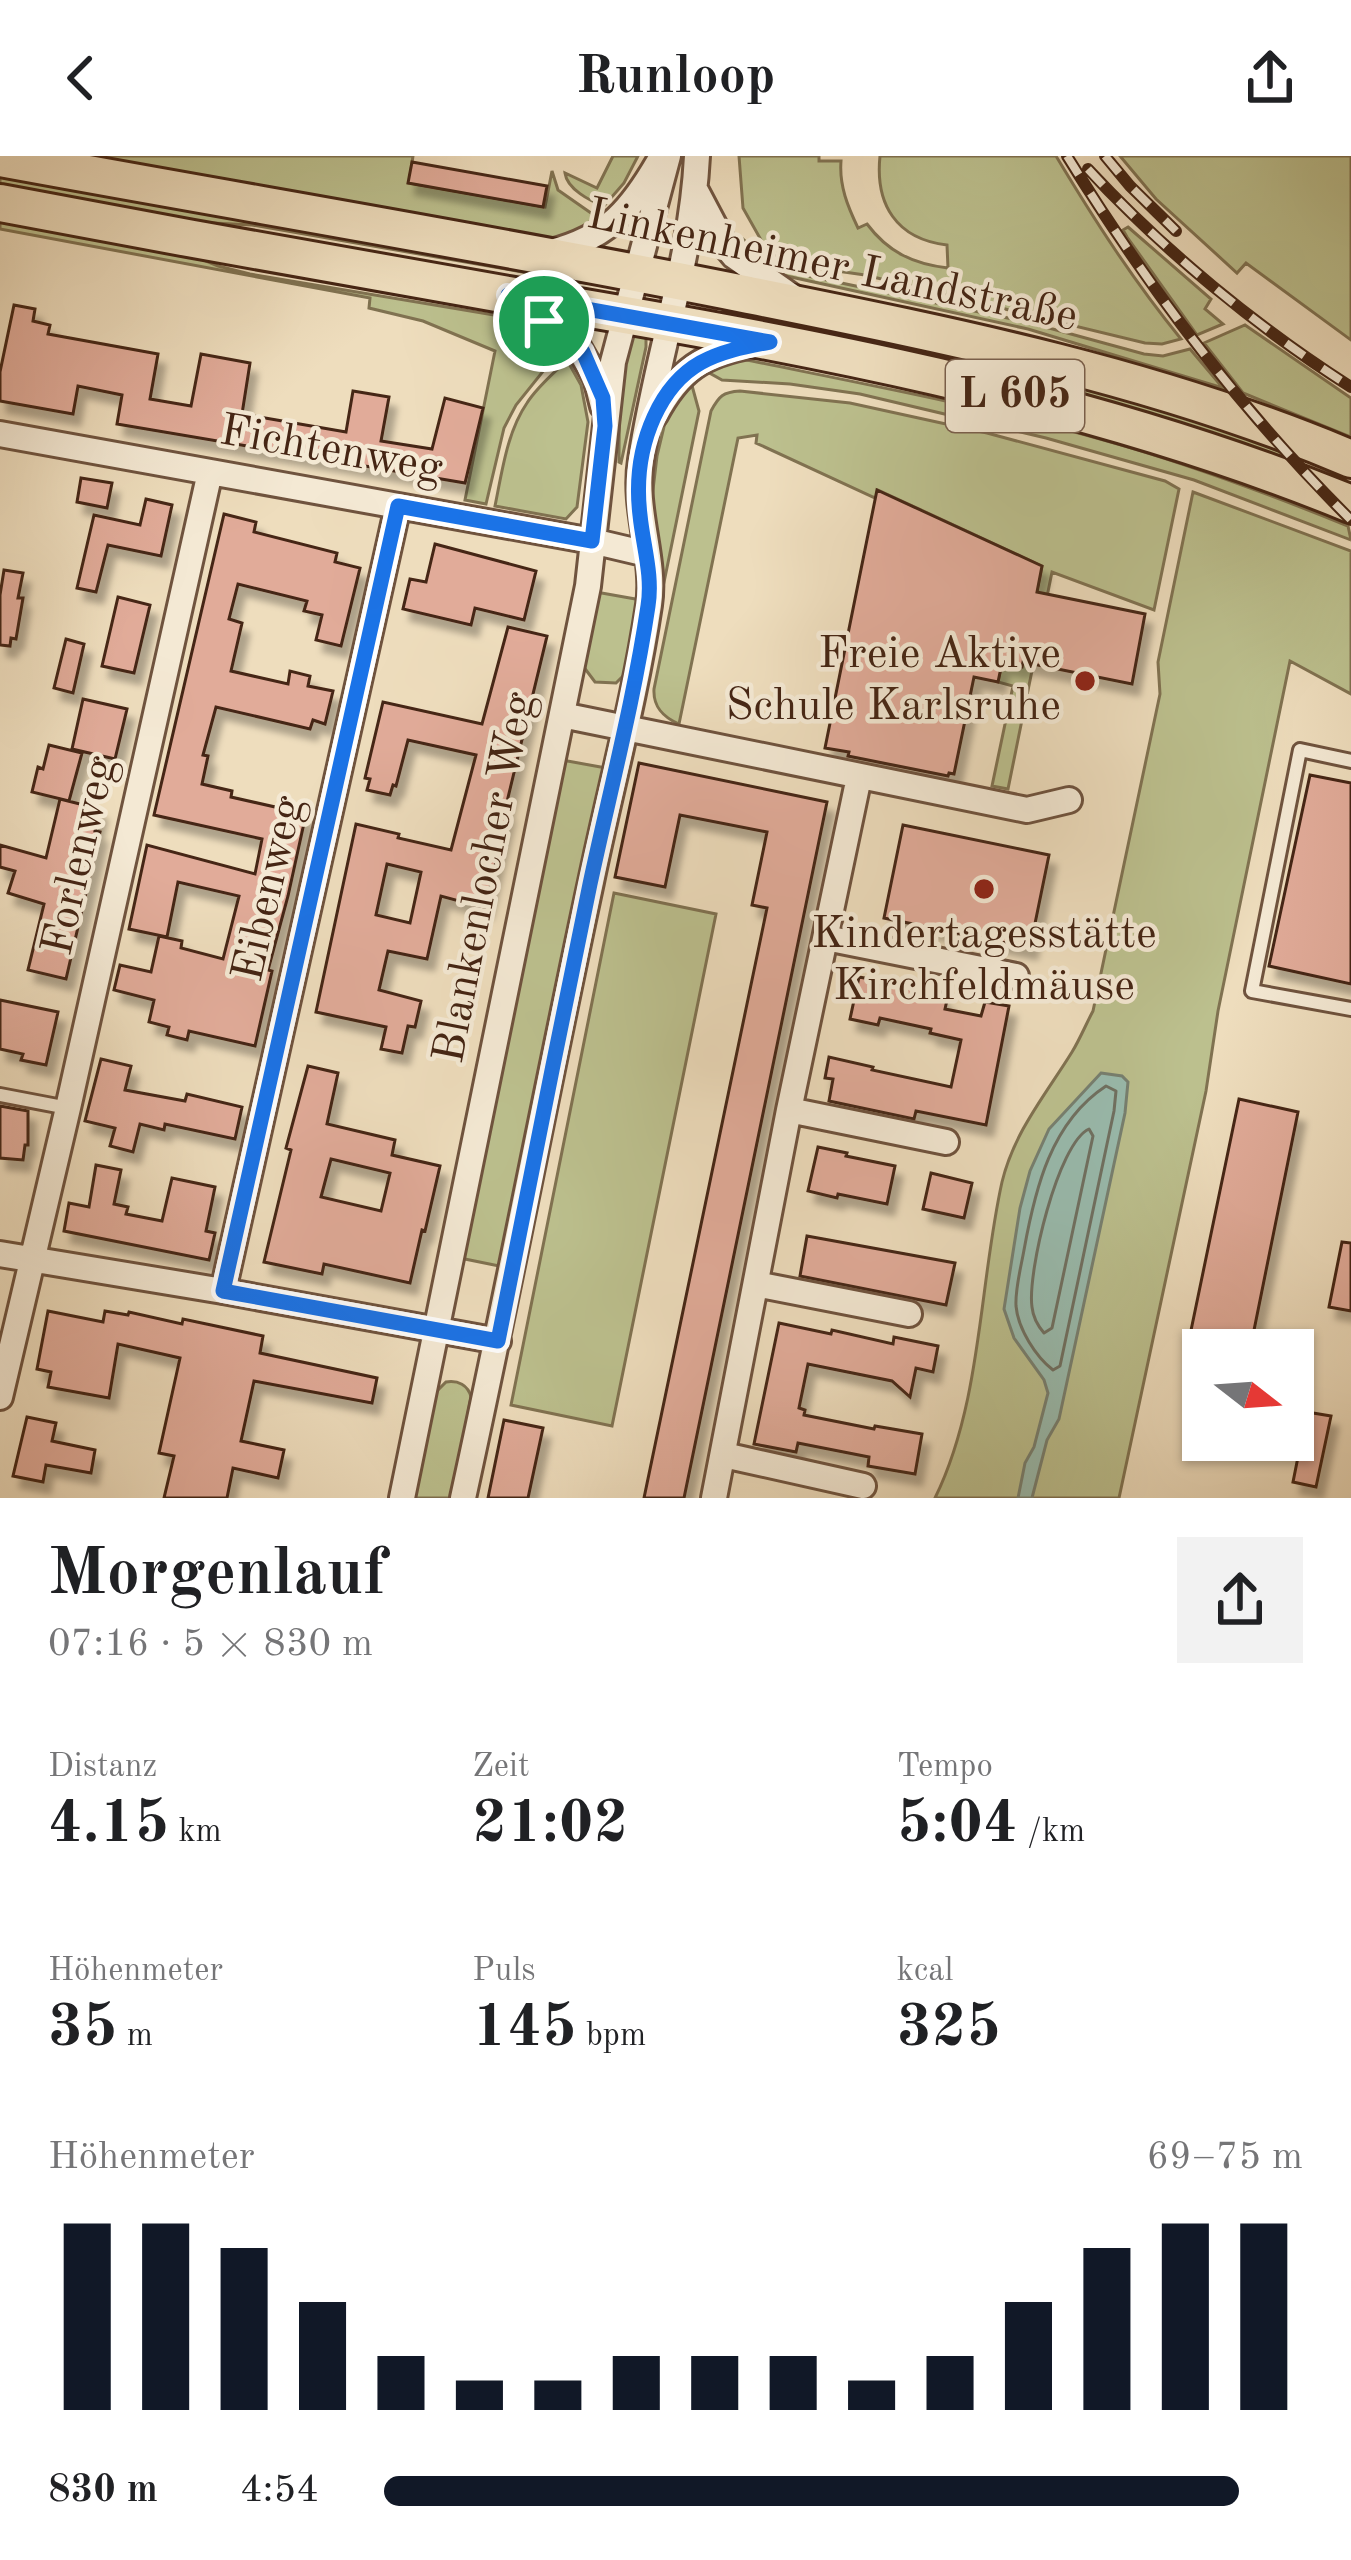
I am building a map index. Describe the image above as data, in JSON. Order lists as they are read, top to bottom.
{
  "streets": {
    "main road": ["Linkenheimer Landstraße", "L 605"],
    "street": [
      "Fichtenweg",
      "Forlenweg",
      "Blankenlocher Weg",
      "Eibenweg"
    ]
  },
  "crossings": [
    ["Linkenheimer Landstraße", "Blankenlocher Weg"],
    ["Fichtenweg", "Forlenweg"],
    ["Fichtenweg", "Blankenlocher Weg"],
    ["Fichtenweg", "Eibenweg"]
  ],
  "places": ["Freie Aktive Schule Karlsruhe", "Kindertagesstätte Kirchfeldmäuse"],
  "north": "right",
  "page": {
    "header": "Runloop",
    "heading": ["Morgenlauf", "07:16 · 5 × 830 m"],
    "stats": [
      ["Distanz", "4.15 km"],
      ["Zeit", "21:02"],
      ["Tempo", "5:04 /km"],
      ["Höhenmeter", "35 m"],
      ["Puls", "145 bpm"],
      ["kcal", "325"]
    ],
    "chart": ["Höhenmeter", "69–75 m"],
    "list": [
      {
        "name": "830 m",
        "note": "4:54"
      }
    ]
  }
}
